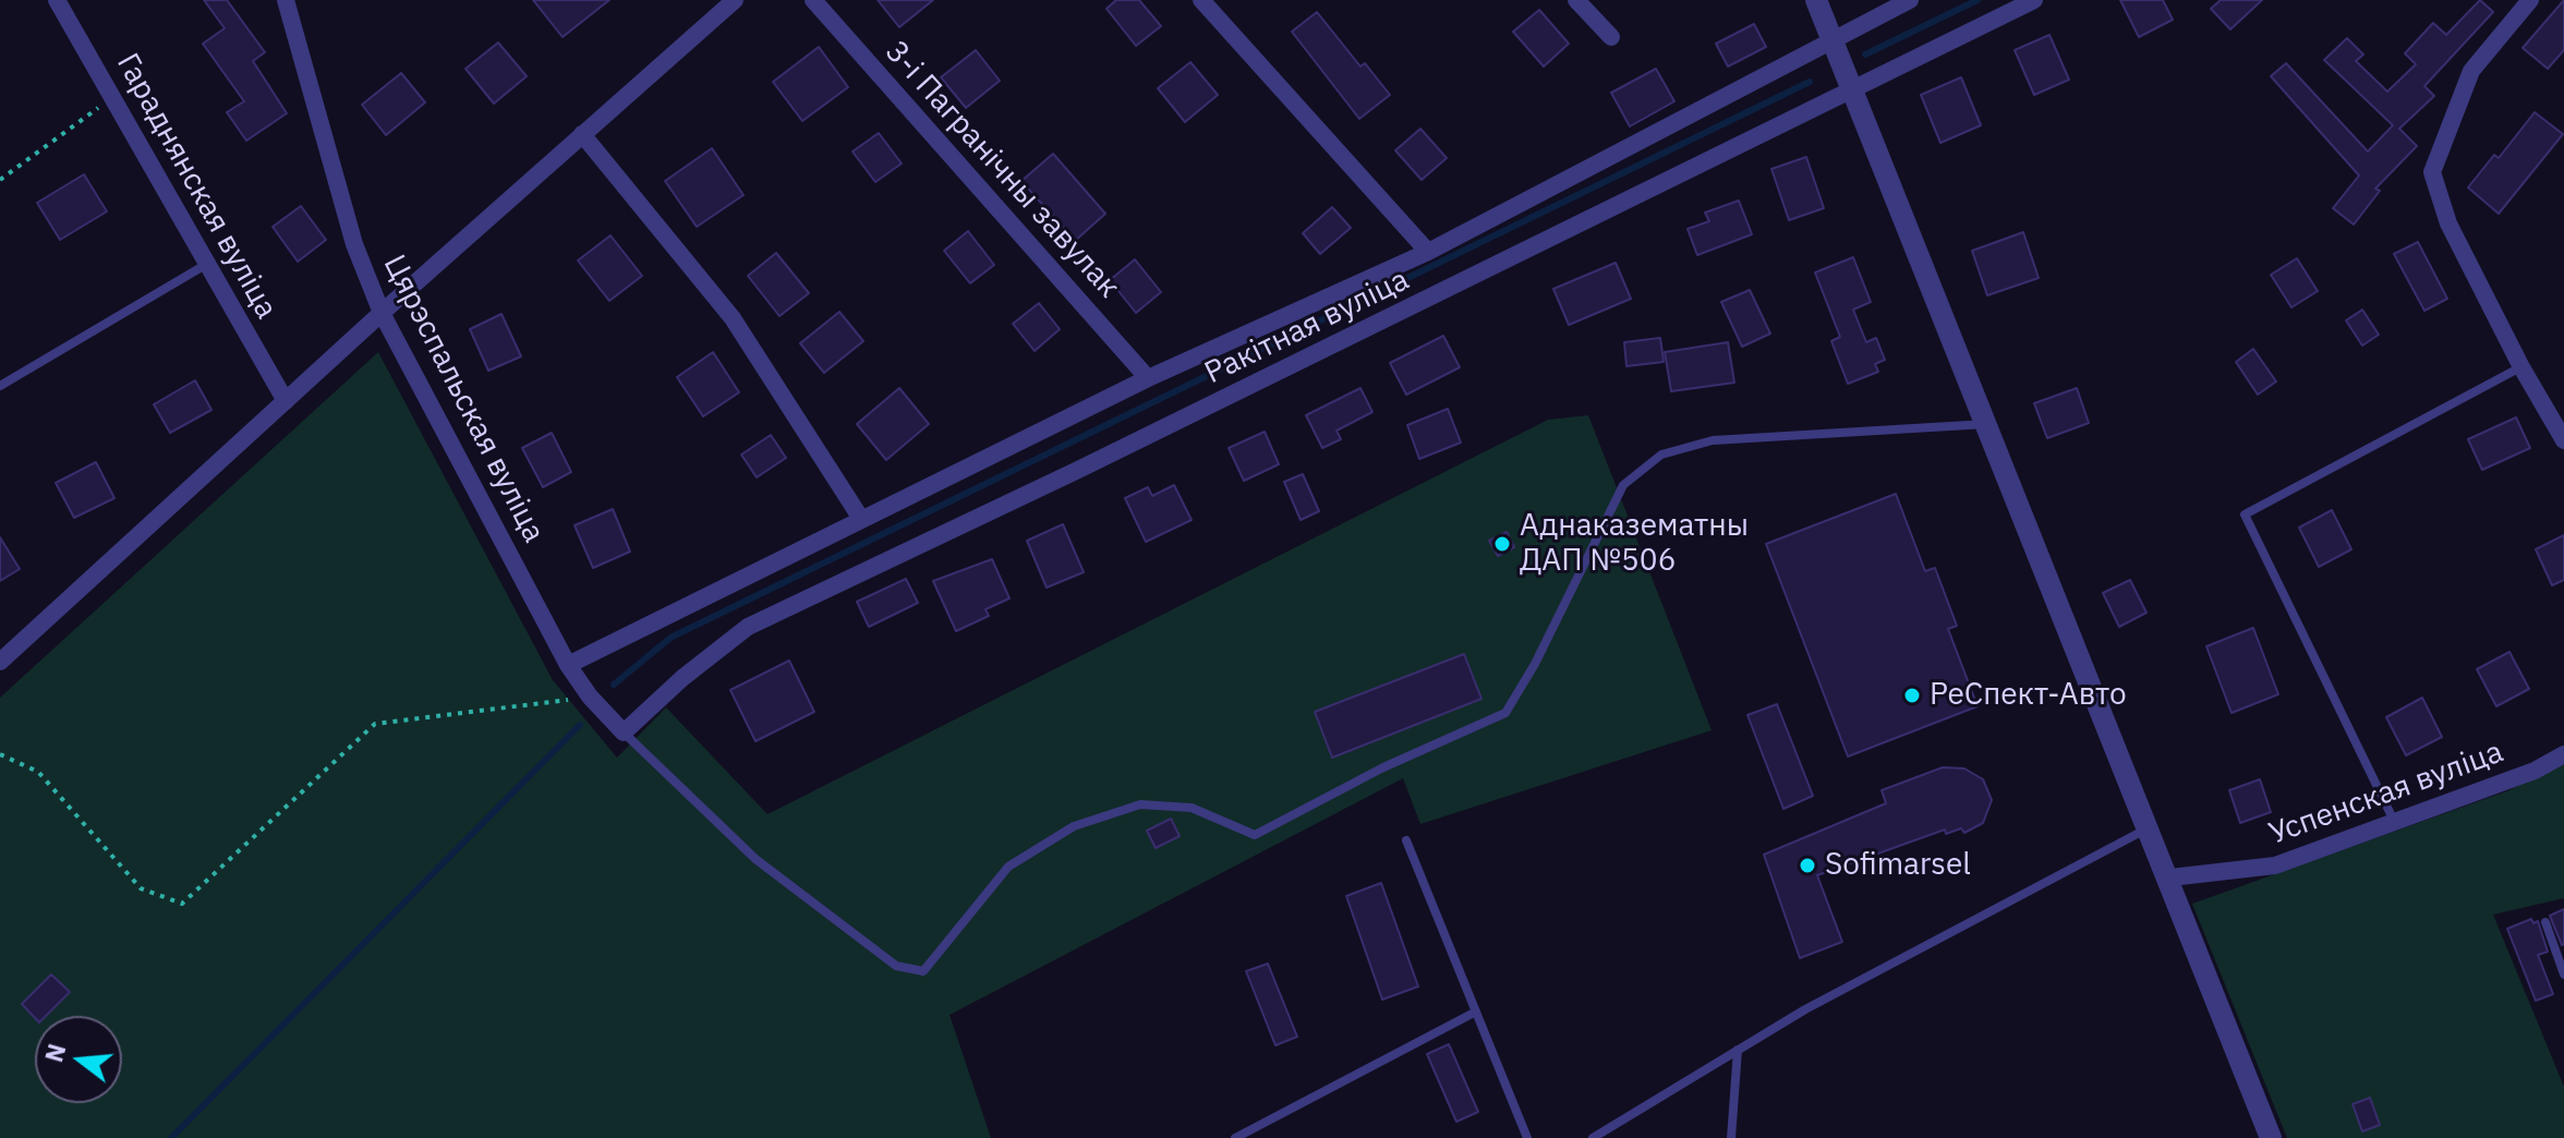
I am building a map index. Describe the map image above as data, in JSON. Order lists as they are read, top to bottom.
{
  "streets": {
    "street": [
      "3-і Пагранічны завулак",
      "Гараднянская вуліца",
      "Ракітная вуліца",
      "Цярэспальская вуліца",
      "Успенская вуліца"
    ]
  },
  "crossings": [
    ["3-і Пагранічны завулак", "Ракітная вуліца"],
    ["Ракітная вуліца", "Цярэспальская вуліца"]
  ],
  "places": ["Аднаказематны ДАП №506", "РеСпект-Авто", "Sofimarsel"],
  "north": "left"
}
